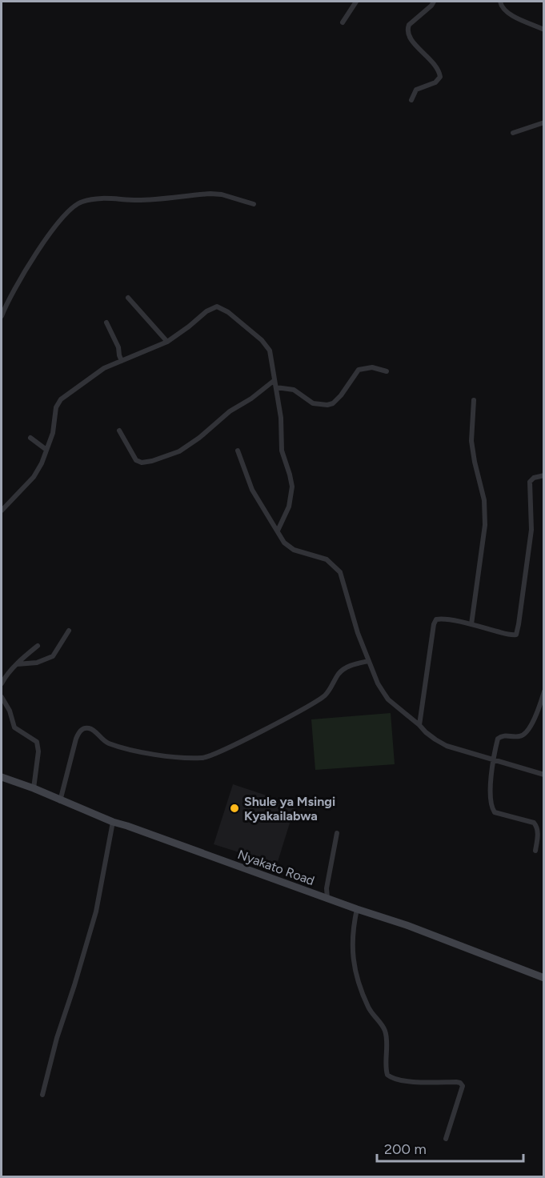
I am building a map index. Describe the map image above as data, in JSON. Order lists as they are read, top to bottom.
{
  "streets": {
    "street": ["Nyakato Road"]
  },
  "places": ["Shule ya Msingi Kyakailabwa"],
  "scale_bar": "200 m"
}
